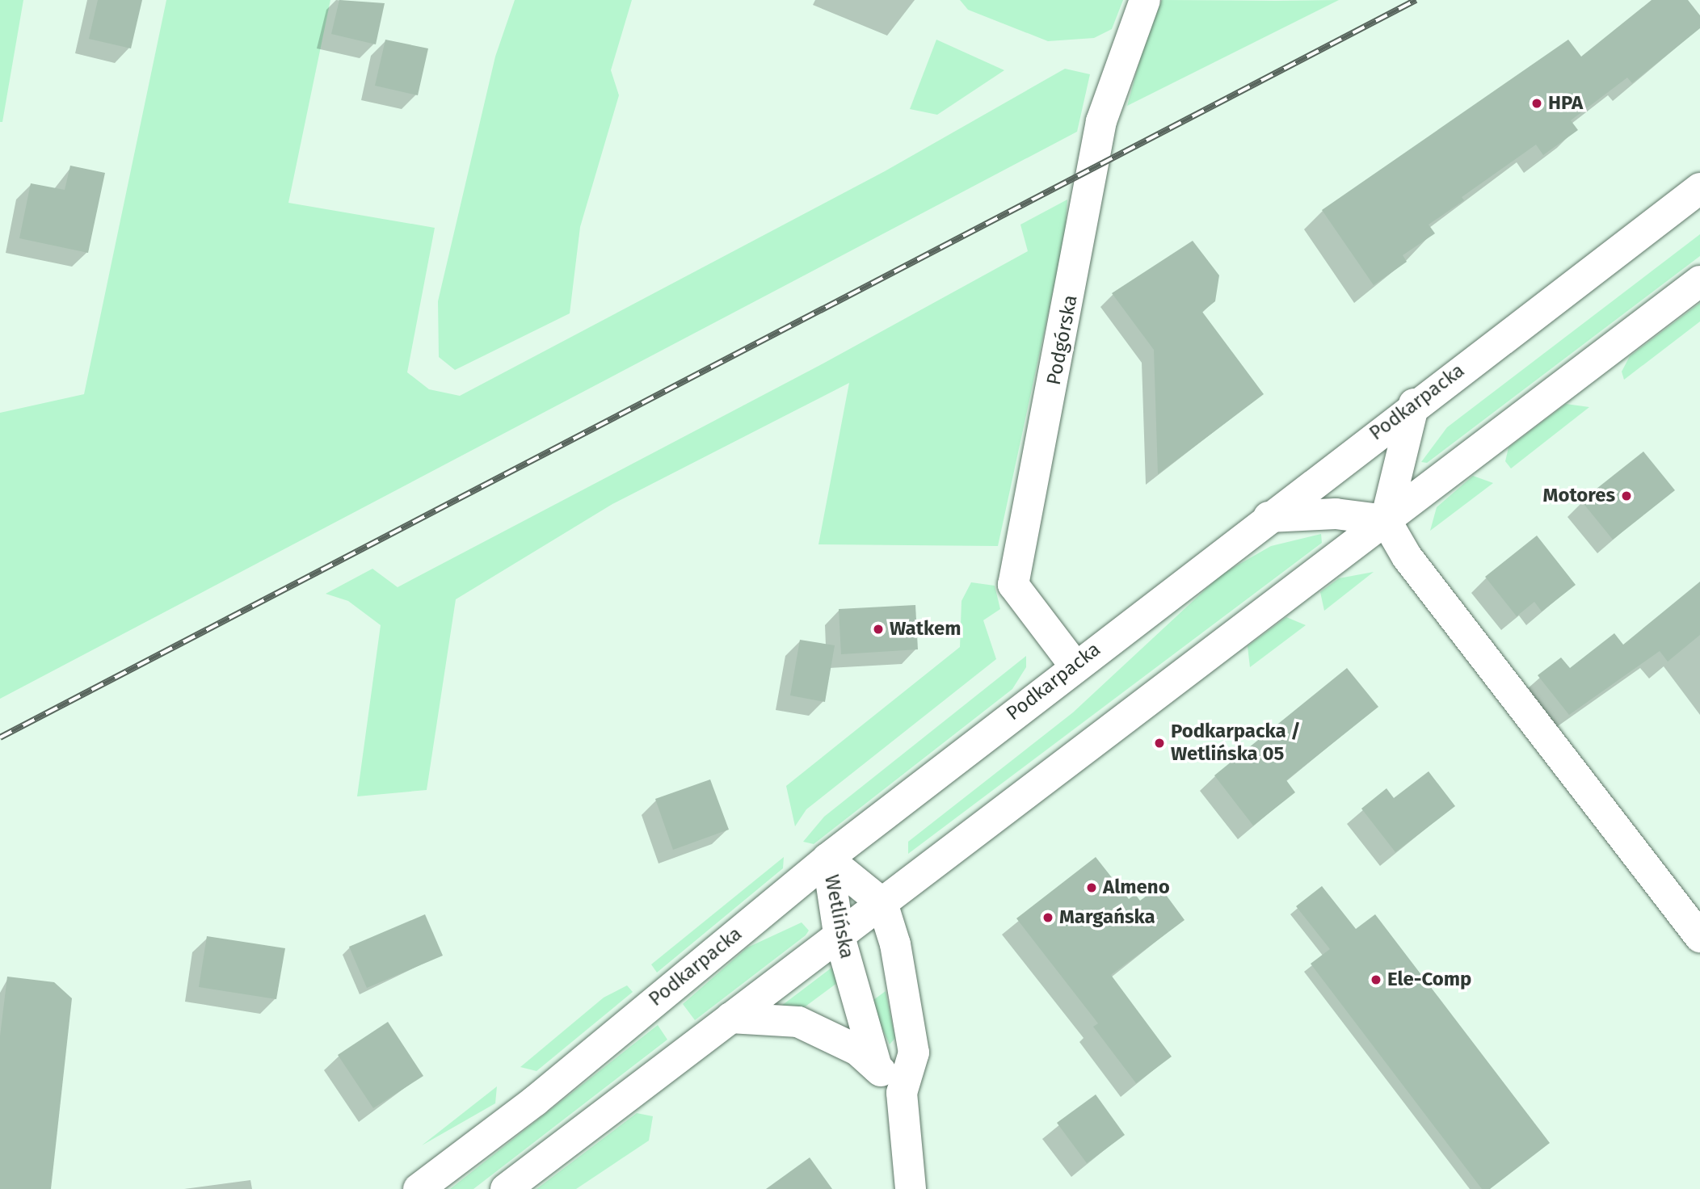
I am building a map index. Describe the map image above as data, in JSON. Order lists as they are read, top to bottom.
{
  "streets": {
    "main road": ["Podgórska", "Podkarpacka", "Wetlińska"]
  },
  "crossings": [
    ["Podgórska", "Podkarpacka"],
    ["Podkarpacka", "Wetlińska"]
  ],
  "places": [
    "HPA",
    "Motores",
    "Watkem",
    "Podkarpacka / Wetlińska 05",
    "Almeno",
    "Margańska",
    "Ele-Comp"
  ]
}
